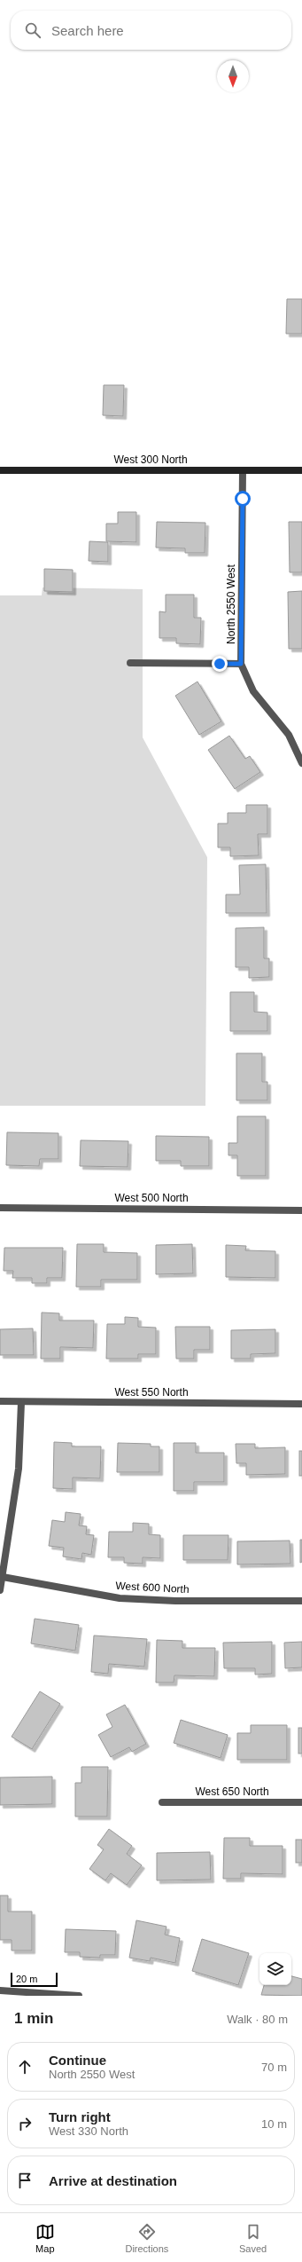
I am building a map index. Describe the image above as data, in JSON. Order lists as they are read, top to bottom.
{
  "streets": {
    "main road": ["West 300 North"],
    "street": [
      "North 2550 West",
      "West 500 North",
      "West 550 North",
      "West 600 North",
      "West 650 North"
    ]
  },
  "crossings": [
    ["West 300 North", "North 2550 West"]
  ],
  "scale_bar": "20 m",
  "north": "bottom",
  "page": {
    "search": "Search here",
    "scale": "20 m",
    "heading": ["1 min", "Walk · 80 m"],
    "list": [
      ["Continue", "North 2550 West", "70 m"],
      ["Turn right", "West 330 North", "10 m"],
      "Arrive at destination"
    ],
    "nav": ["Map", "Directions", "Saved"]
  }
}
